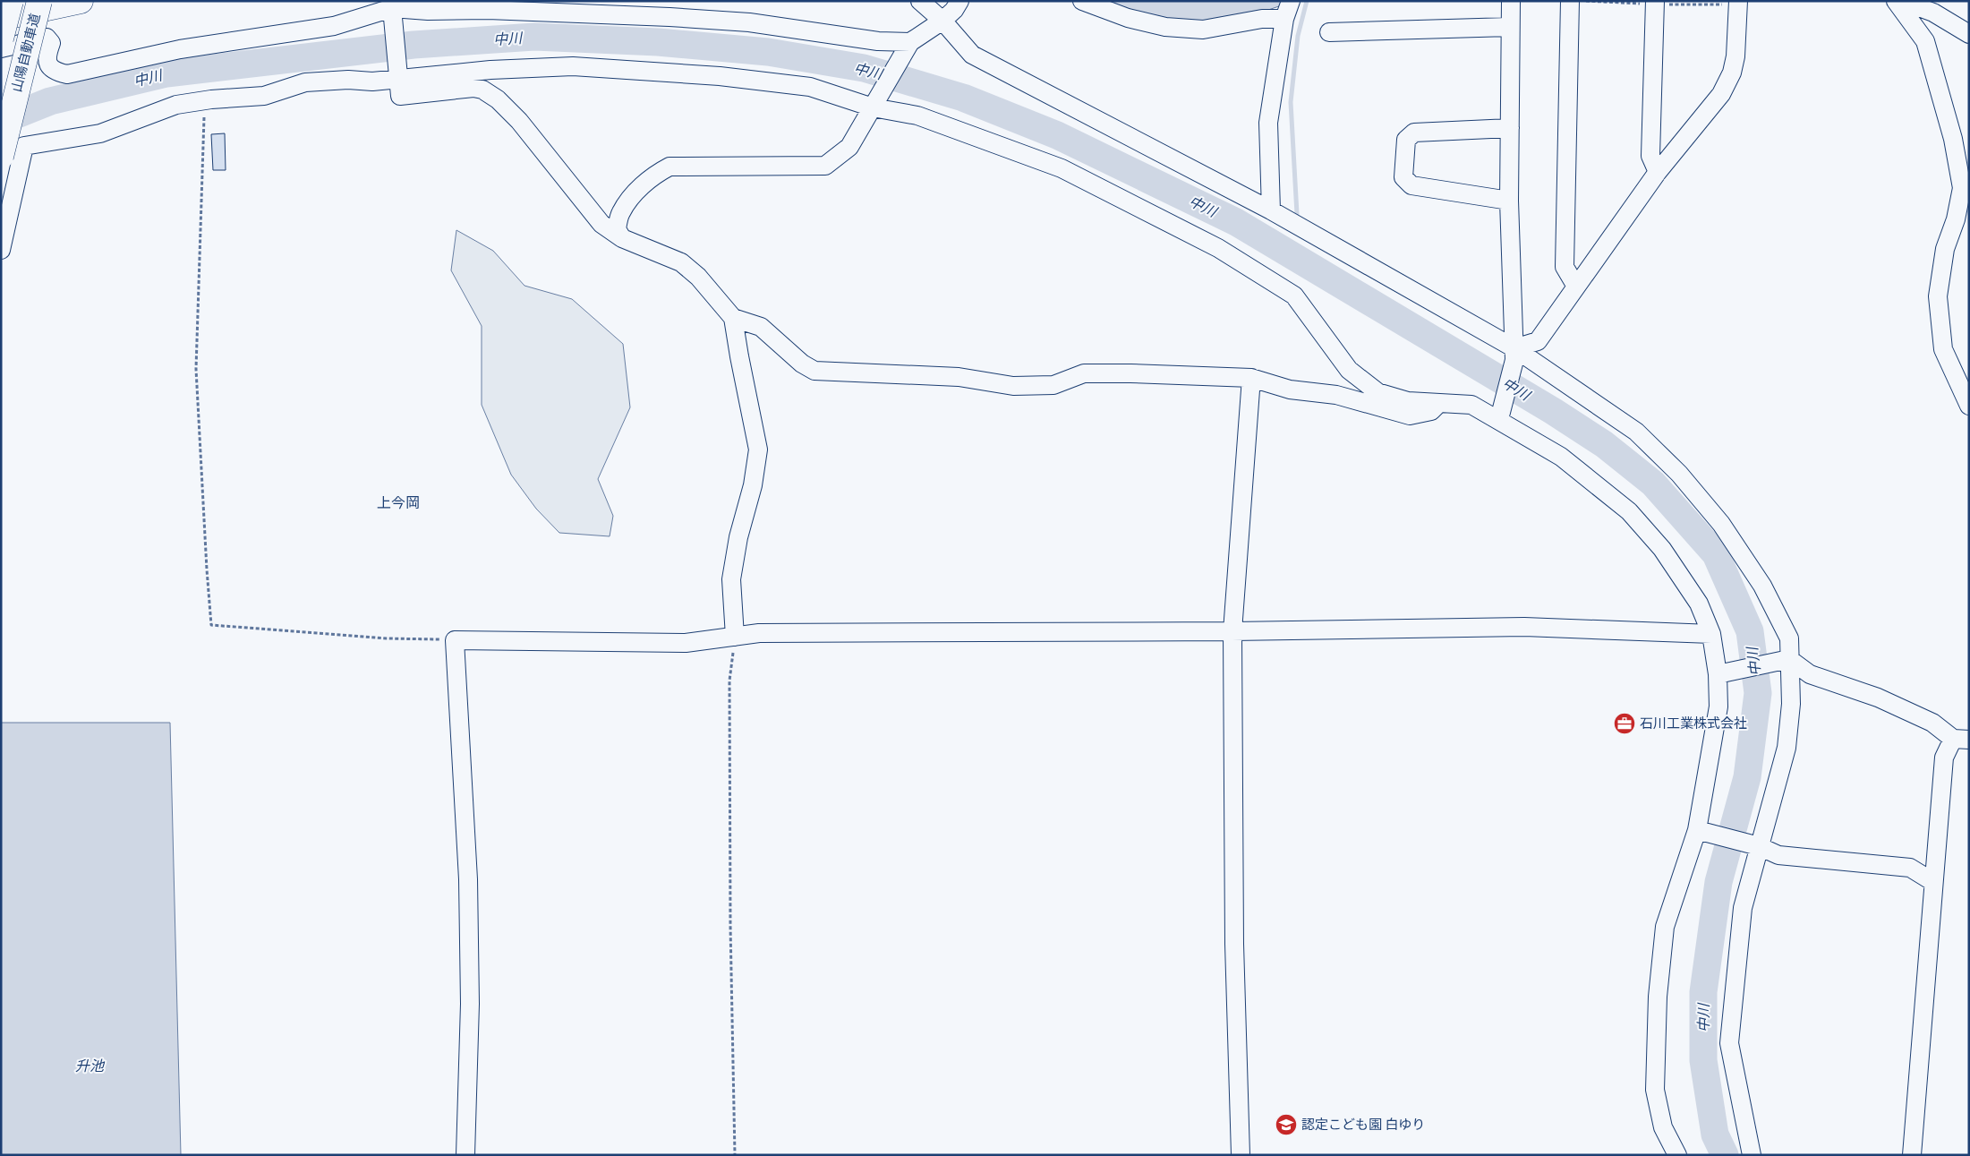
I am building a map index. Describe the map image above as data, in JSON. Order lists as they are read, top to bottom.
{
  "streets": {
    "highway": ["山陽自動車道"]
  },
  "districts": ["上今岡"],
  "water": ["中川", "升池"],
  "places": {
    "office": ["石川工業株式会社"],
    "school or university": ["認定こども園 白ゆり"]
  }
}
